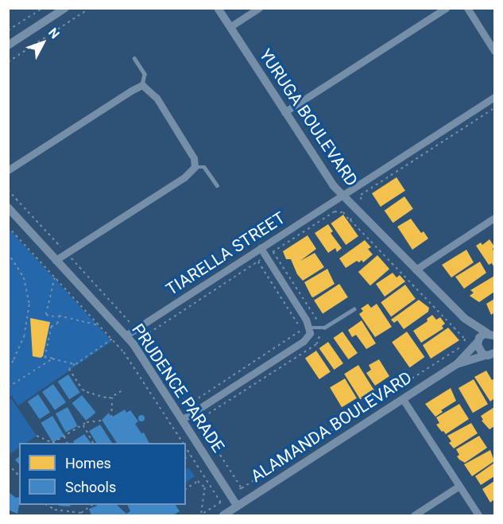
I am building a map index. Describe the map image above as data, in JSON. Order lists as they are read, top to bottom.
{
  "streets": {
    "street": [
      "YURUGA BOULEVARD",
      "TIARELLA STREET",
      "PRUDENCE PARADE",
      "ALAMANDA BOULEVARD"
    ]
  },
  "crossings": [
    ["YURUGA BOULEVARD", "TIARELLA STREET"],
    ["YURUGA BOULEVARD", "ALAMANDA BOULEVARD"],
    ["TIARELLA STREET", "PRUDENCE PARADE"],
    ["PRUDENCE PARADE", "ALAMANDA BOULEVARD"]
  ],
  "legend": ["Homes", "Schools"],
  "north": "top right"
}
